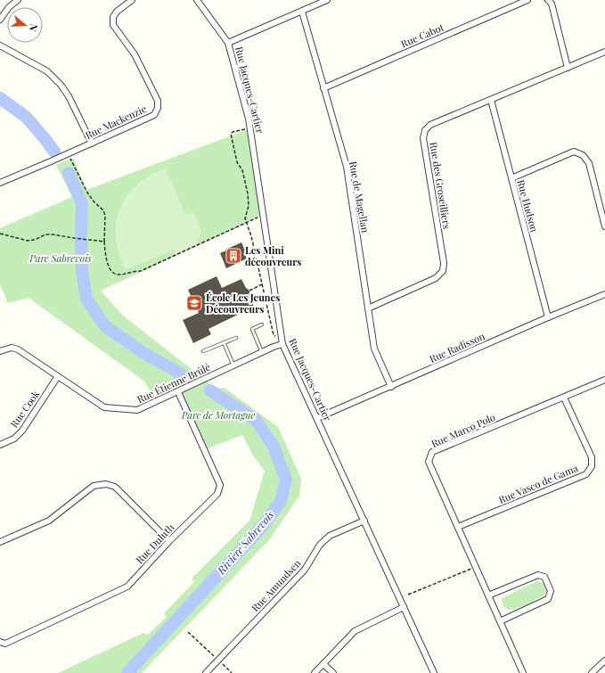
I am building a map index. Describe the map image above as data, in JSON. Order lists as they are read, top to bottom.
{
  "streets": {
    "street": [
      "Rue Cabot",
      "Rue Jacques-Cartier",
      "Rue Mackenzie",
      "Rue des Groseilliers",
      "Rue de Magellan",
      "Rue Hudson",
      "Rue Radisson",
      "Rue Étienne Brûlé",
      "Rue Cook",
      "Rue Marco Polo",
      "Rue Vasco de Gama",
      "Rue Duluth",
      "Rue Amundsen"
    ]
  },
  "crossings": [
    ["Rue Cabot", "Rue de Magellan"],
    ["Rue Jacques-Cartier", "Rue Radisson"],
    ["Rue Jacques-Cartier", "Rue Étienne Brûlé"],
    ["Rue Jacques-Cartier", "Rue Amundsen"],
    ["Rue des Groseilliers", "Rue de Magellan"],
    ["Rue des Groseilliers", "Rue Hudson"],
    ["Rue de Magellan", "Rue Radisson"],
    ["Rue Hudson", "Rue Radisson"],
    ["Rue Étienne Brûlé", "Rue Cook"],
    ["Rue Étienne Brûlé", "Rue Duluth"],
    ["Rue Marco Polo", "Rue Vasco de Gama"]
  ],
  "water": ["Rivière Sabrevois"],
  "parks": ["Parc Sabrevois", "Parc de Mortagne"],
  "places": {
    "building": ["Les Mini découvreurs"],
    "school or university": ["École Les Jeunes Découvreurs"]
  },
  "north": "right"
}
